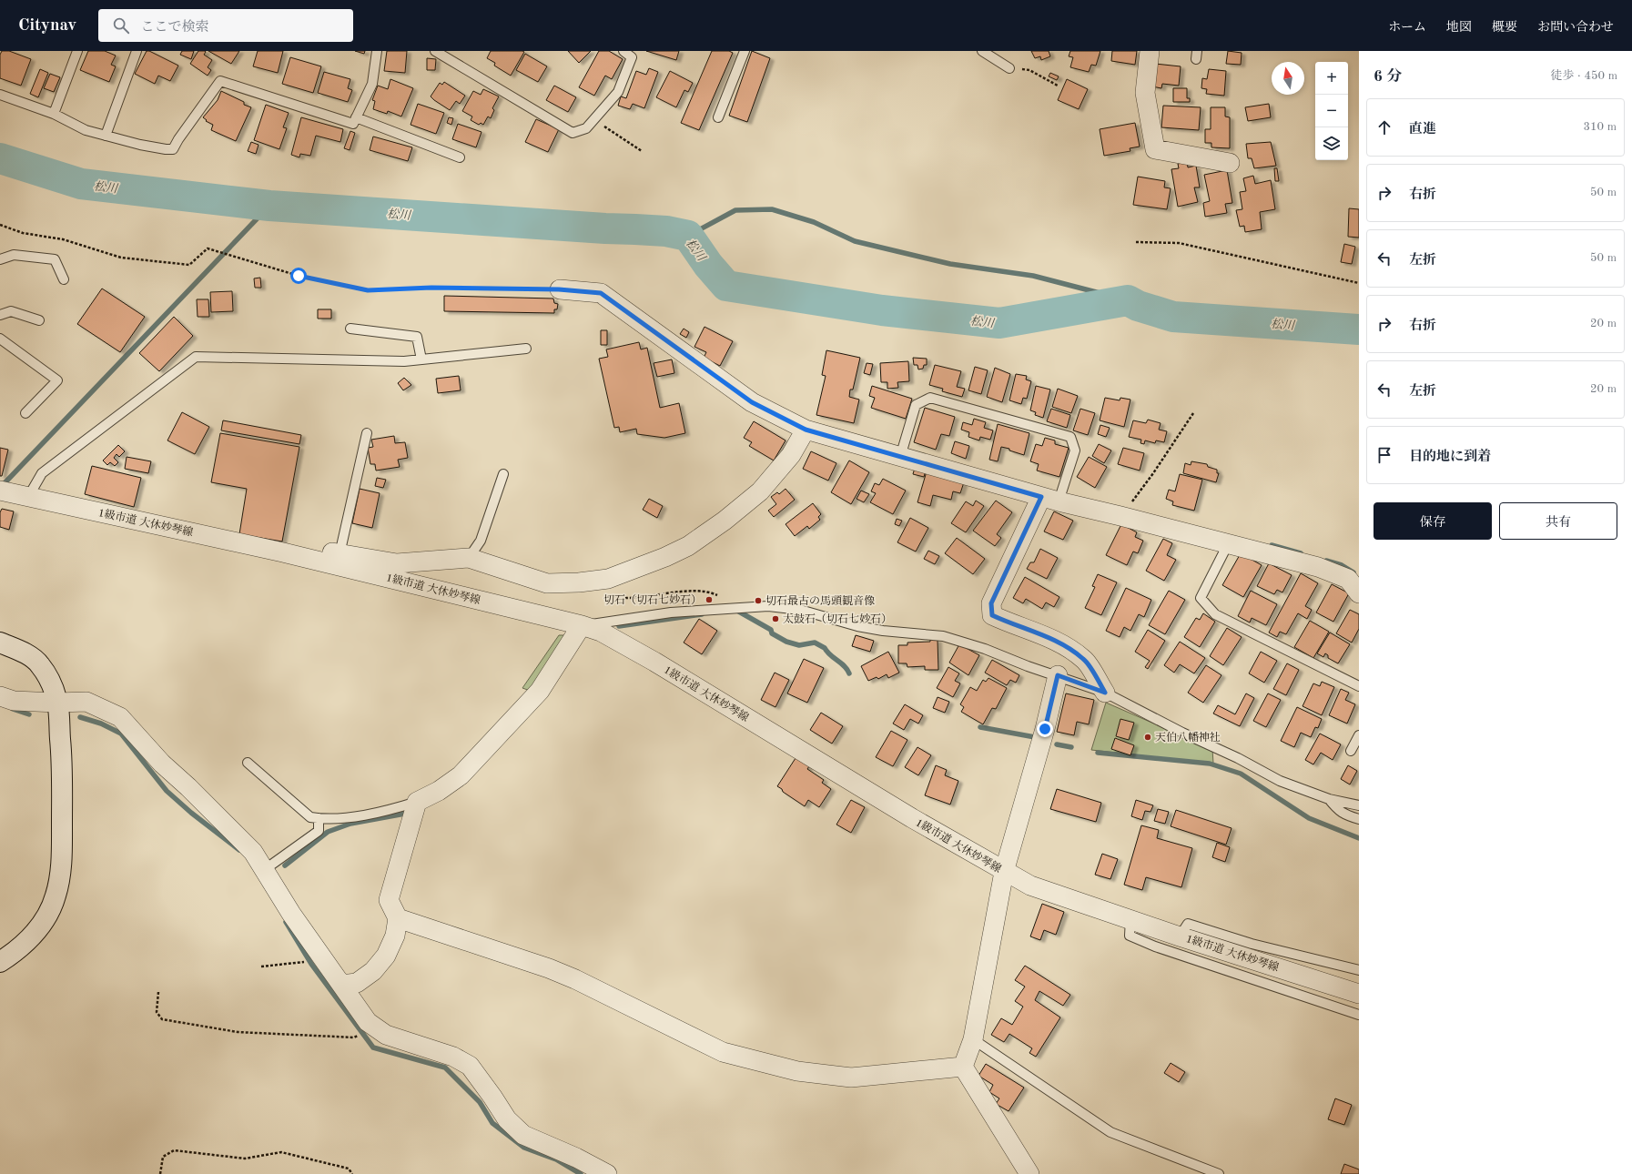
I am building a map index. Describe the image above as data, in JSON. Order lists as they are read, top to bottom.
{
  "streets": {
    "street": ["1級市道 大休妙琴線"]
  },
  "water": ["松川"],
  "places": [
    "切石（切石七妙石）",
    "切石最古の馬頭観音像",
    "太鼓石（切石七妙石）",
    "天伯八幡神社"
  ],
  "north": "top",
  "page": {
    "header": "Citynav",
    "search": "ここで検索",
    "nav": [
      "ホーム",
      "地図",
      "概要",
      "お問い合わせ"
    ],
    "heading": ["6 分", "徒歩 · 450 m"],
    "map_buttons": ["+", "−"],
    "list": [
      ["直進", "310 m"],
      ["右折", "50 m"],
      ["左折", "50 m"],
      ["右折", "20 m"],
      ["左折", "20 m"],
      "目的地に到着"
    ],
    "buttons": ["保存", "共有"]
  }
}
